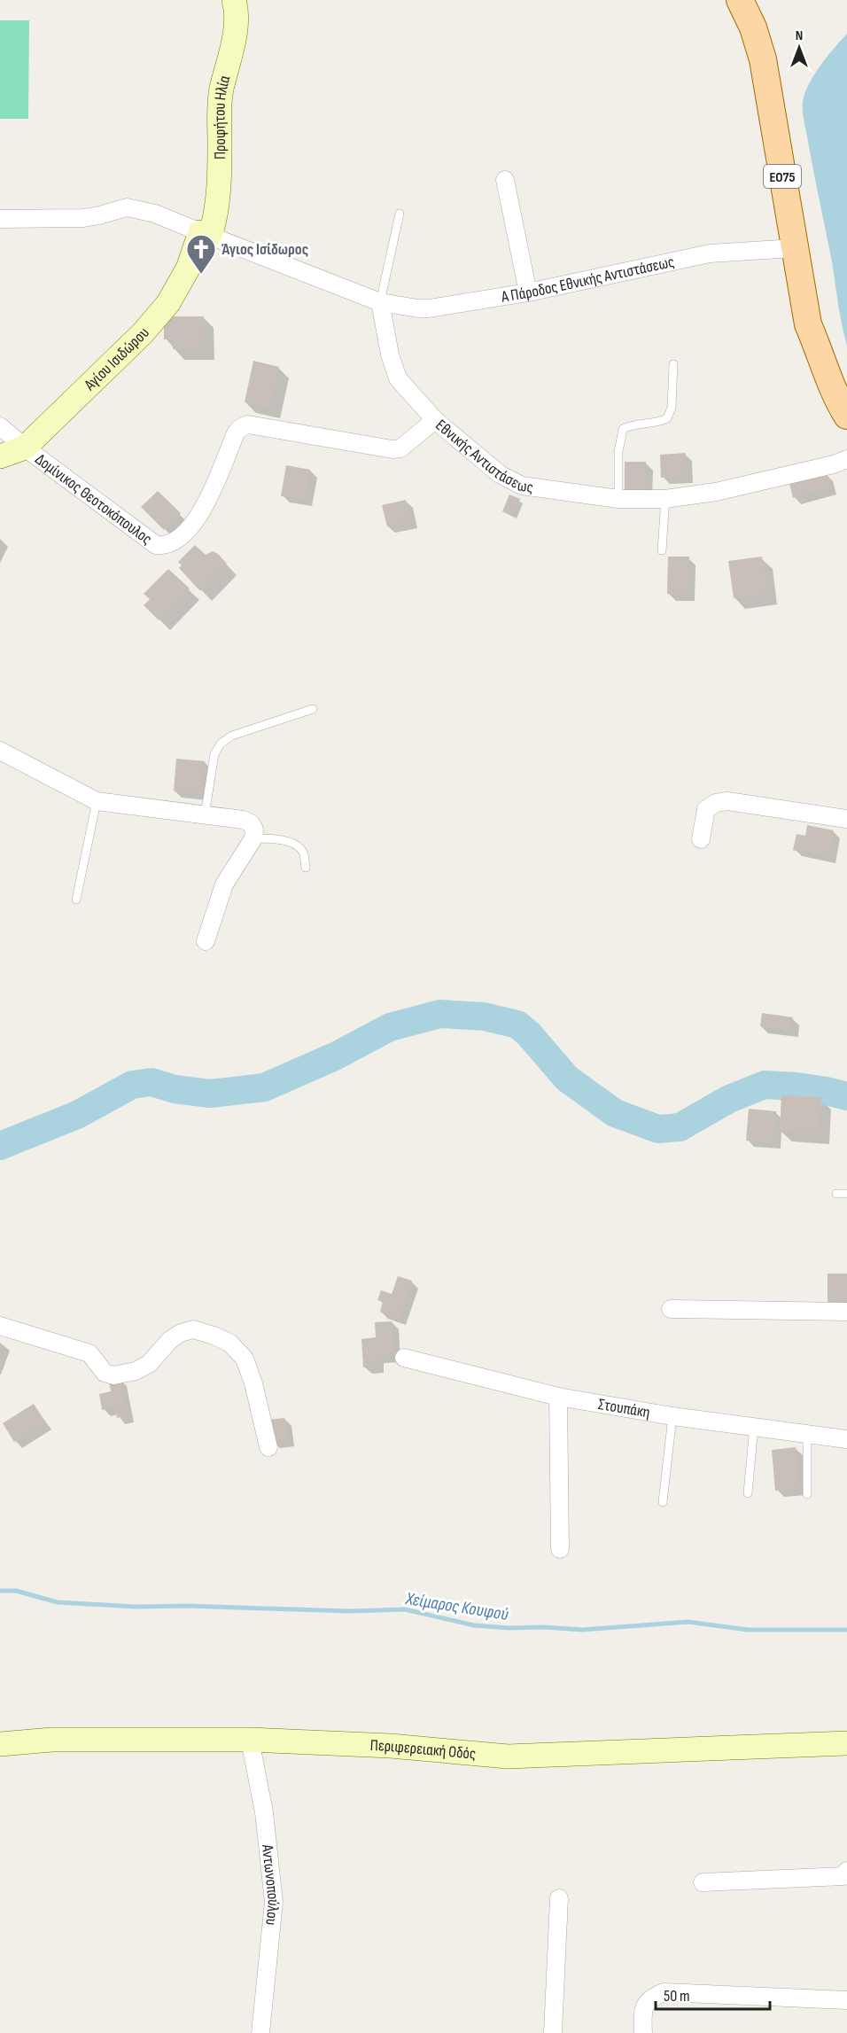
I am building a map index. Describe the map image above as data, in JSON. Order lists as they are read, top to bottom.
{
  "streets": {
    "main road": [
      "Προφήτου Ηλία",
      "ΕΟ75",
      "Αγίου Ισιδώρου",
      "Περιφερειακή Οδός"
    ],
    "street": [
      "Α Πάροδος Εθνικής Αντιστάσεως",
      "Εθνικής Αντιστάσεως",
      "Δομίνικος Θεοτοκόπουλος",
      "Στουπάκη",
      "Αντωνοπούλου"
    ]
  },
  "crossings": [
    ["Προφήτου Ηλία", "Αγίου Ισιδώρου"],
    ["ΕΟ75", "Α Πάροδος Εθνικής Αντιστάσεως"],
    ["Α Πάροδος Εθνικής Αντιστάσεως", "Εθνικής Αντιστάσεως"],
    ["Αγίου Ισιδώρου", "Δομίνικος Θεοτοκόπουλος"],
    ["Εθνικής Αντιστάσεως", "Δομίνικος Θεοτοκόπουλος"],
    ["Περιφερειακή Οδός", "Αντωνοπούλου"]
  ],
  "water": ["Χείμαρος Κουφού"],
  "places": {
    "church": ["Άγιος Ισίδωρος"]
  },
  "scale_bar": "50 m",
  "north": "top"
}
